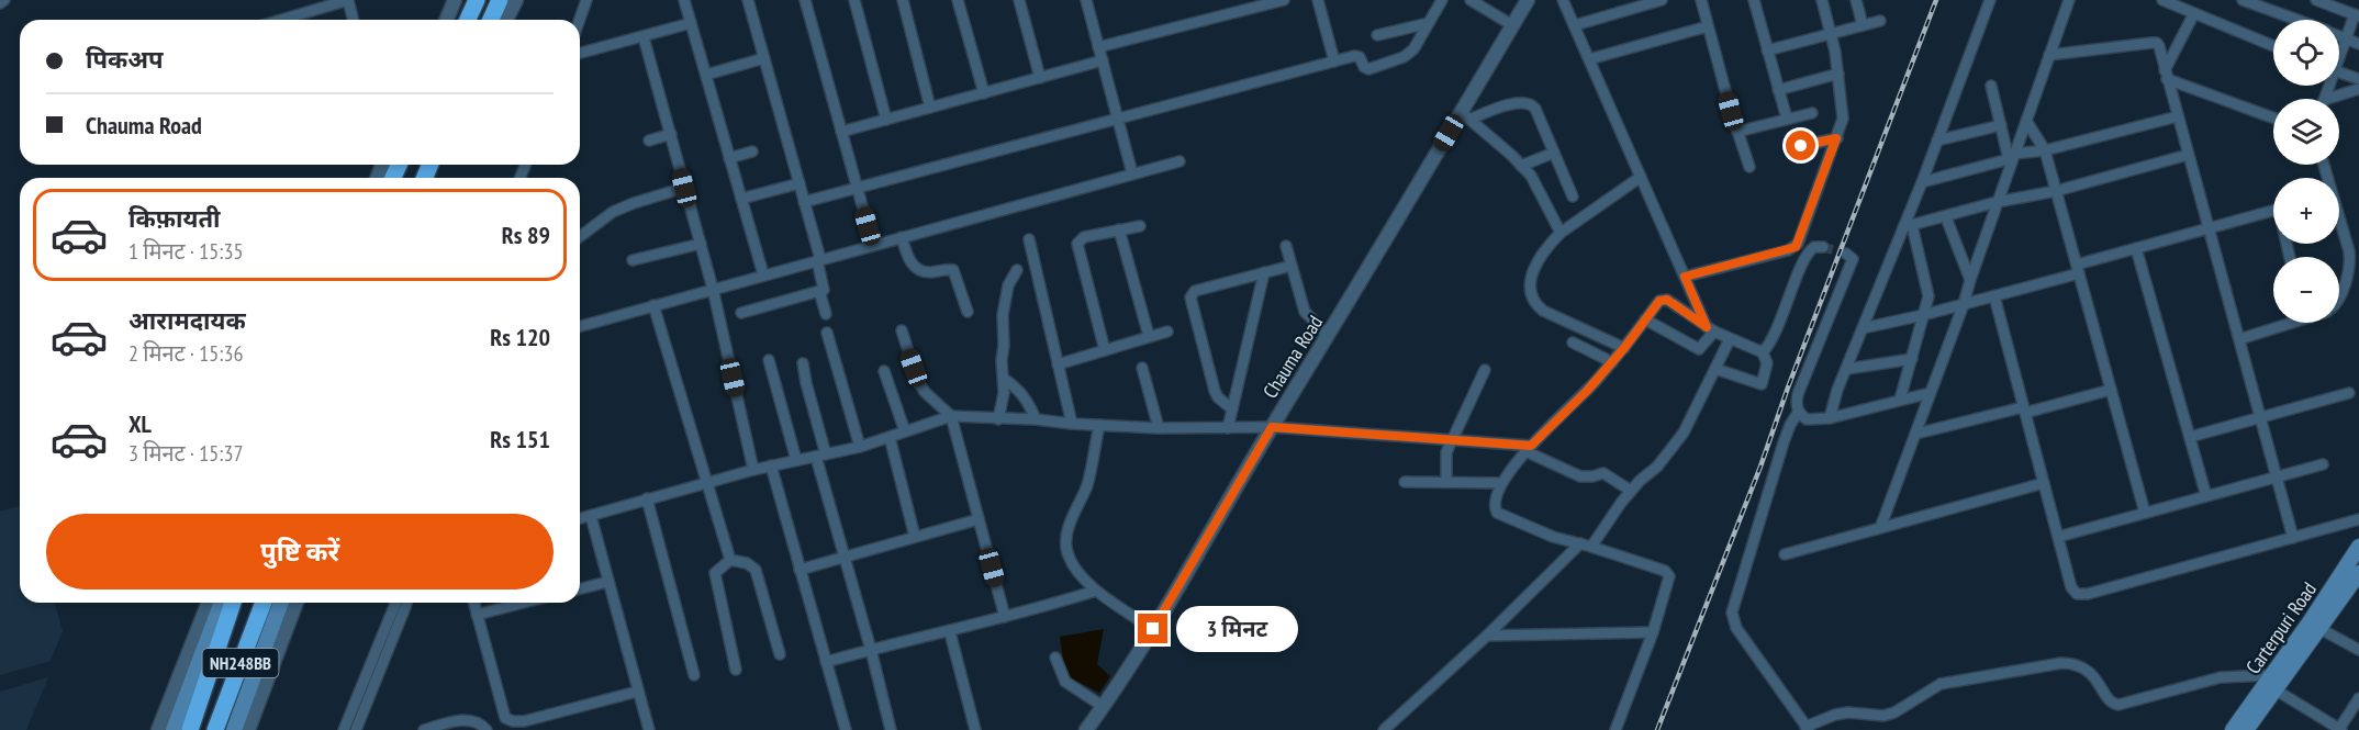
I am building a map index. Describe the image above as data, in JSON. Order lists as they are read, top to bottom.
{
  "streets": {
    "highway": ["NH248BB"],
    "main road": ["Carterpuri Road"],
    "street": ["Chauma Road"]
  },
  "page": {
    "map_buttons": ["+", "−"],
    "banner": ["पिकअप", "Chauma Road"],
    "list": [
      {
        "name": "किफ़ायती",
        "note": "1 मिनट · 15:35",
        "value": "Rs 89"
      },
      {
        "name": "आरामदायक",
        "note": "2 मिनट · 15:36",
        "value": "Rs 120"
      },
      {
        "name": "XL",
        "note": "3 मिनट · 15:37",
        "value": "Rs 151"
      }
    ],
    "buttons": "पुष्टि करें",
    "bubble": "3 मिनट"
  }
}
